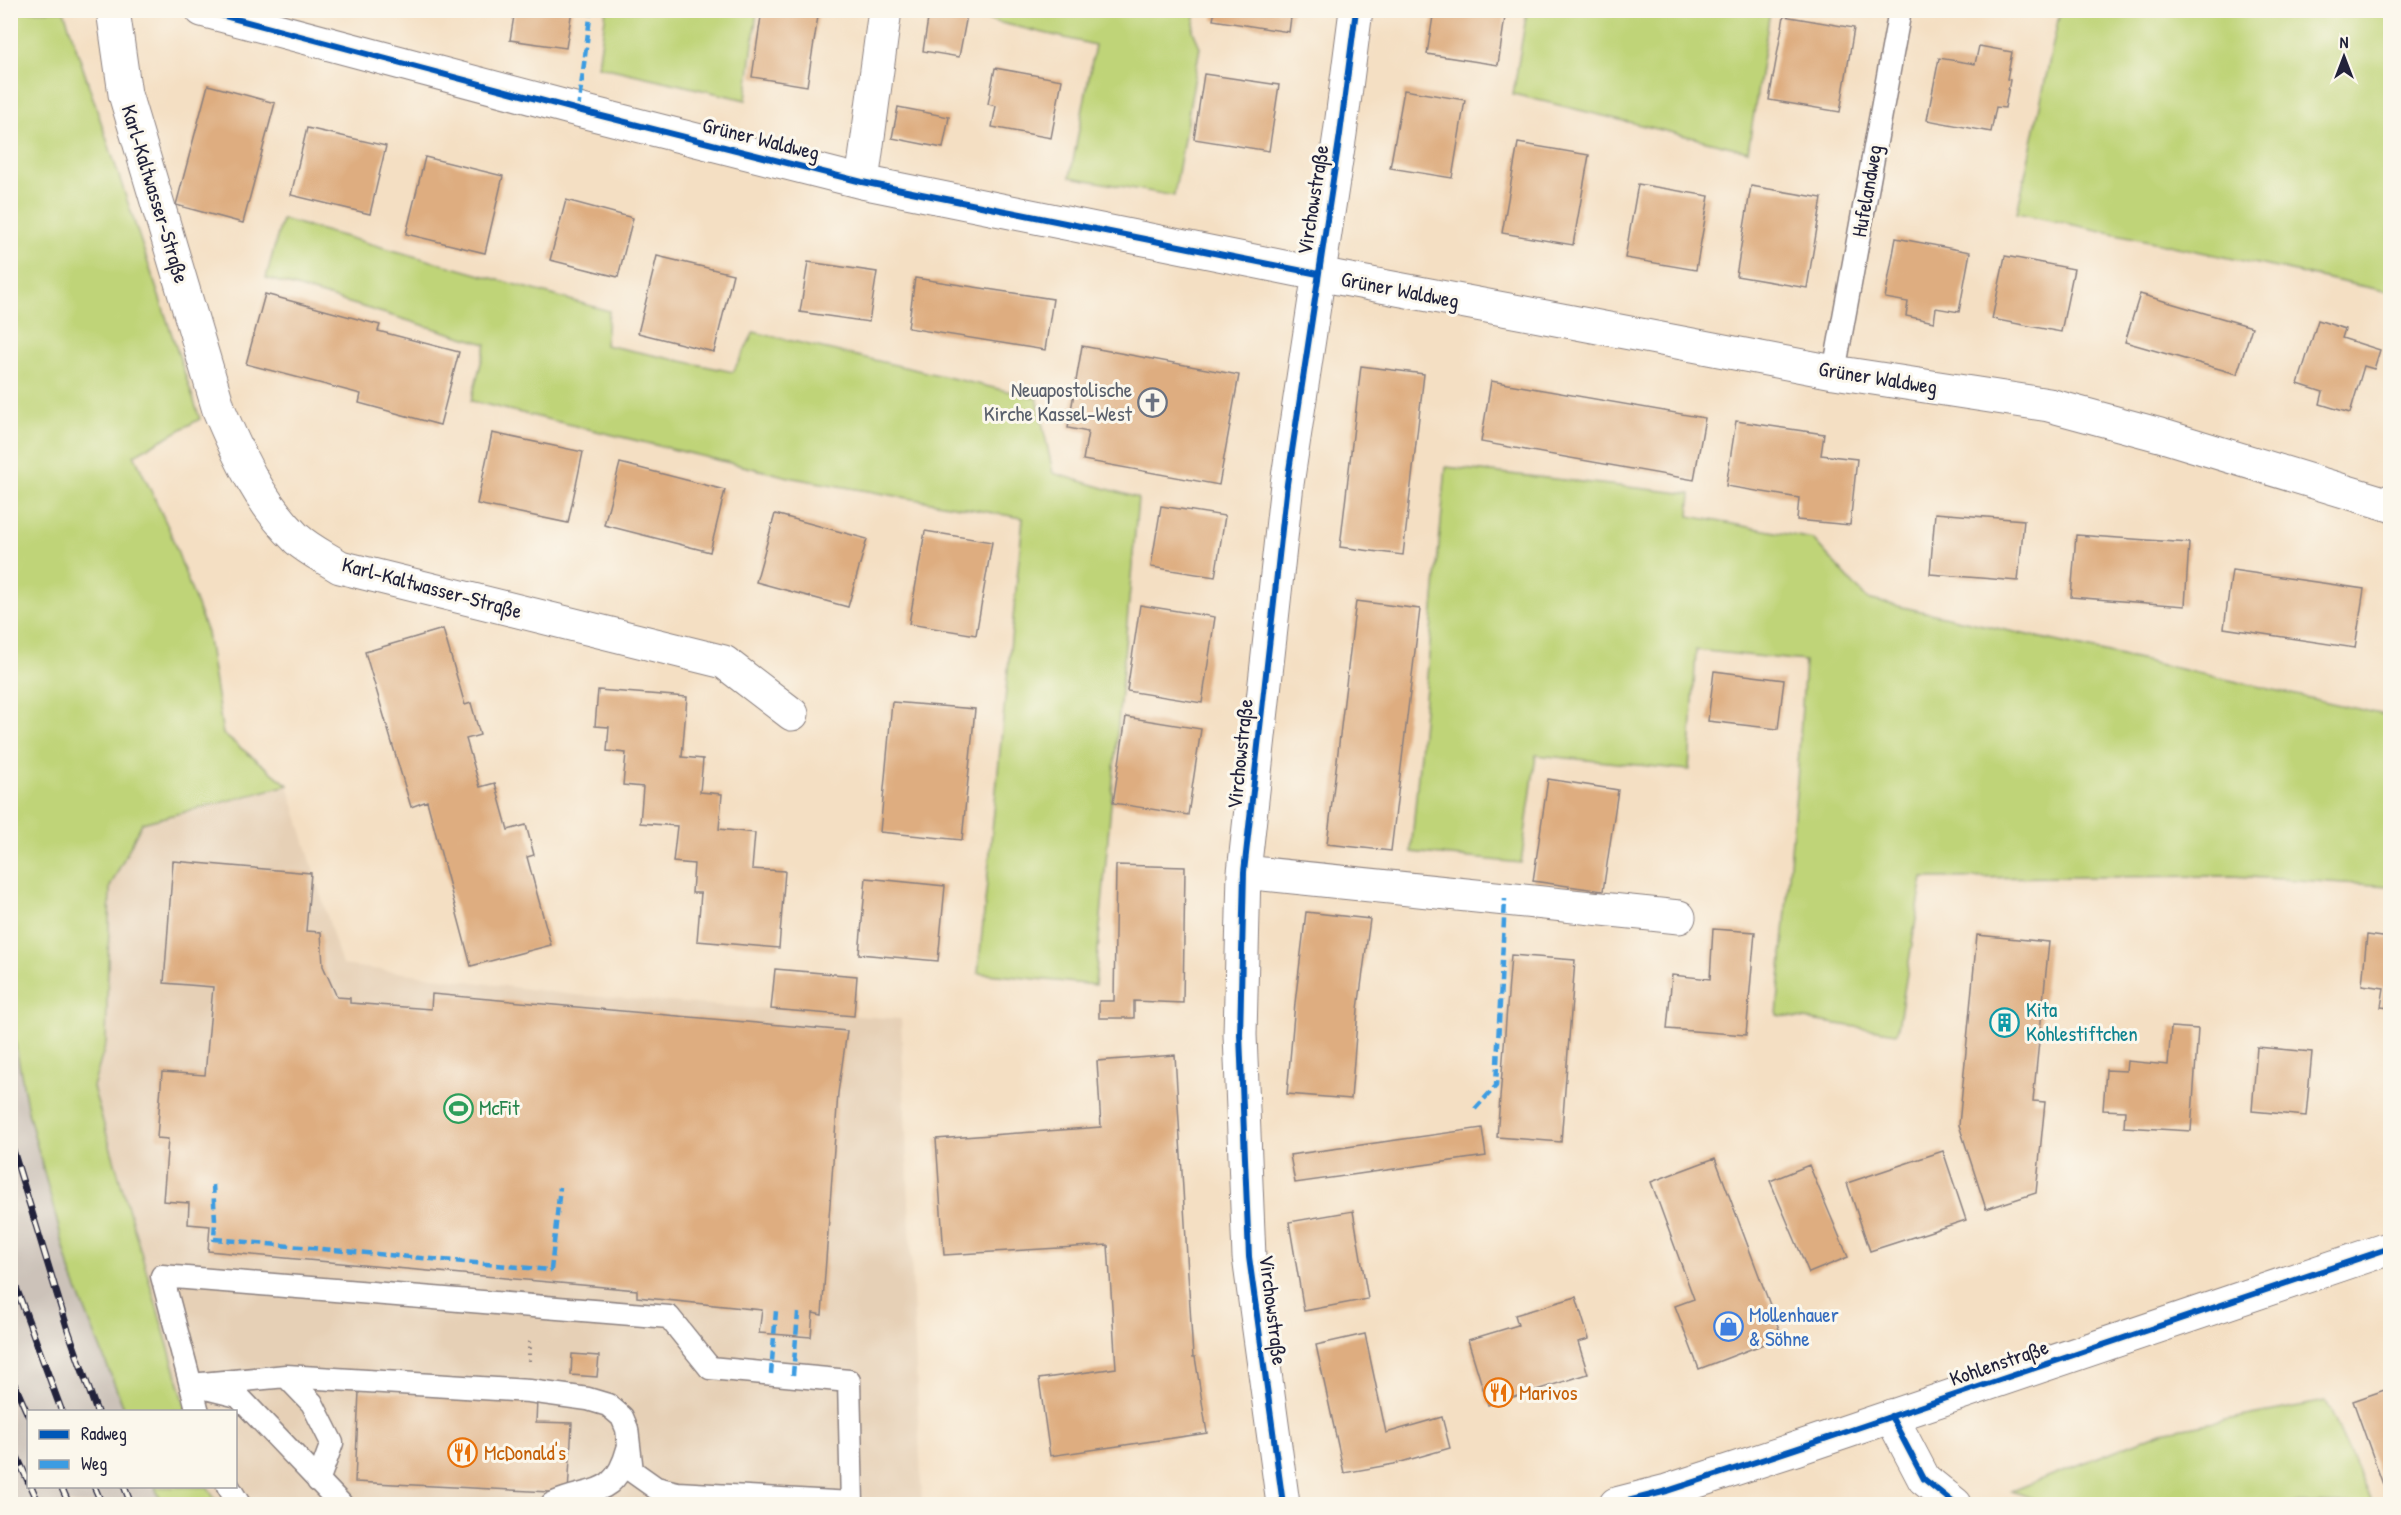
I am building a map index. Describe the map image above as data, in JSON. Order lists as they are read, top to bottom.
{
  "streets": {
    "street": [
      "Grüner Waldweg",
      "Karl-Kaltwasser-Straße",
      "Virchowstraße",
      "Kohlenstraße"
    ],
    "lane": ["Hufelandweg"]
  },
  "crossings": [
    ["Grüner Waldweg", "Hufelandweg"],
    ["Grüner Waldweg", "Virchowstraße"]
  ],
  "places": {
    "church": ["Neuapostolische Kirche Kassel-West"],
    "building": ["Kita Kohlestiftchen"],
    "sports": ["McFit"],
    "shop": ["Mollenhauer & Söhne"],
    "restaurant": ["Marivos", "McDonald's"]
  },
  "legend": ["Radweg", "Weg"],
  "north": "top"
}
